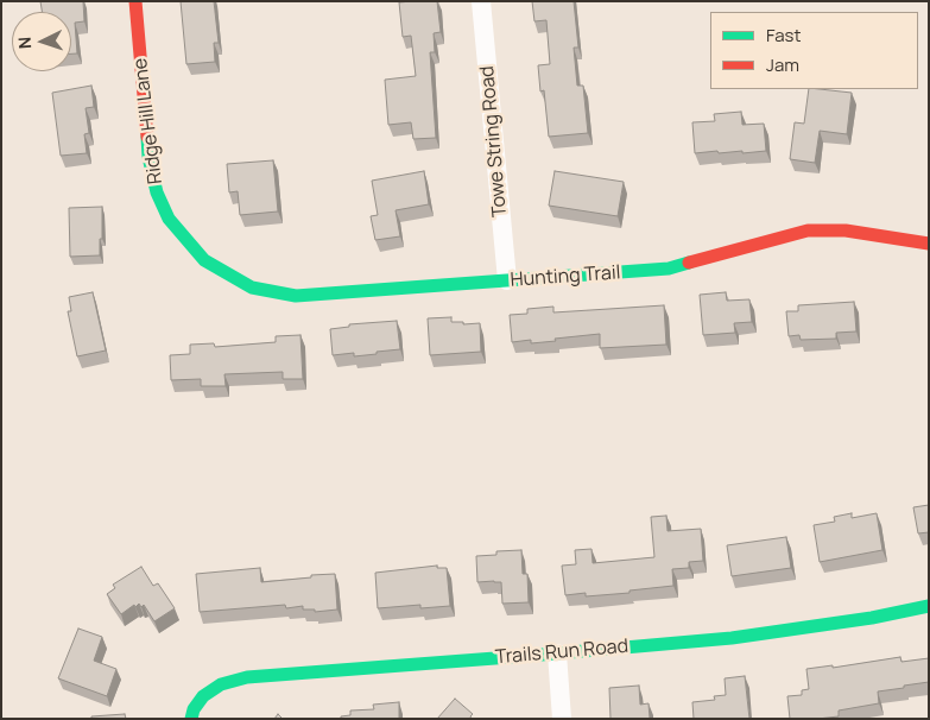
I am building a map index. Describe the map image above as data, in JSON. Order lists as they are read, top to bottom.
{
  "streets": {
    "street": [
      "Ridge Hill Lane",
      "Towe String Road",
      "Hunting Trail",
      "Trails Run Road"
    ]
  },
  "crossings": [
    ["Ridge Hill Lane", "Hunting Trail"],
    ["Towe String Road", "Hunting Trail"]
  ],
  "legend": ["Fast", "Jam"],
  "north": "left"
}
